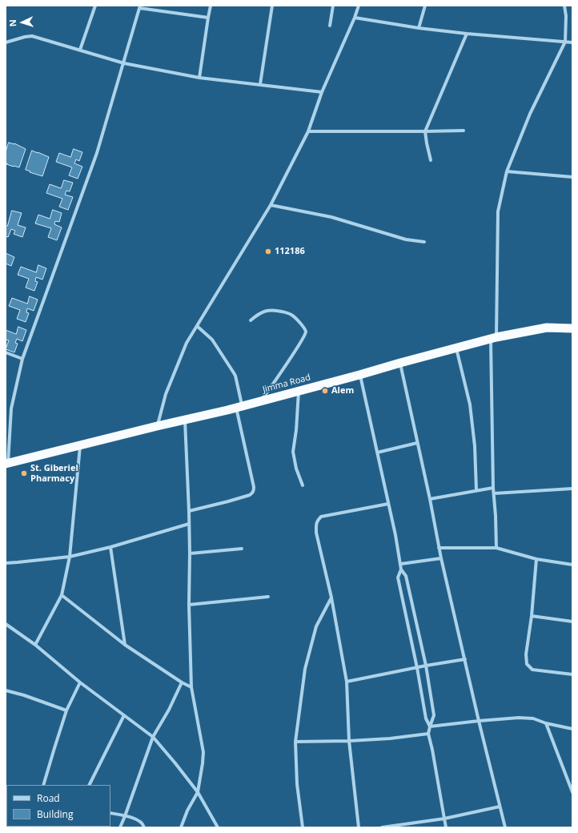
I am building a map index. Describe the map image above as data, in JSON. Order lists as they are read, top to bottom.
{
  "streets": {
    "highway": ["Jimma Road"]
  },
  "places": ["112186", "Alem", "St. Giberiel Pharmacy"],
  "legend": ["Road", "Building"],
  "north": "left"
}
